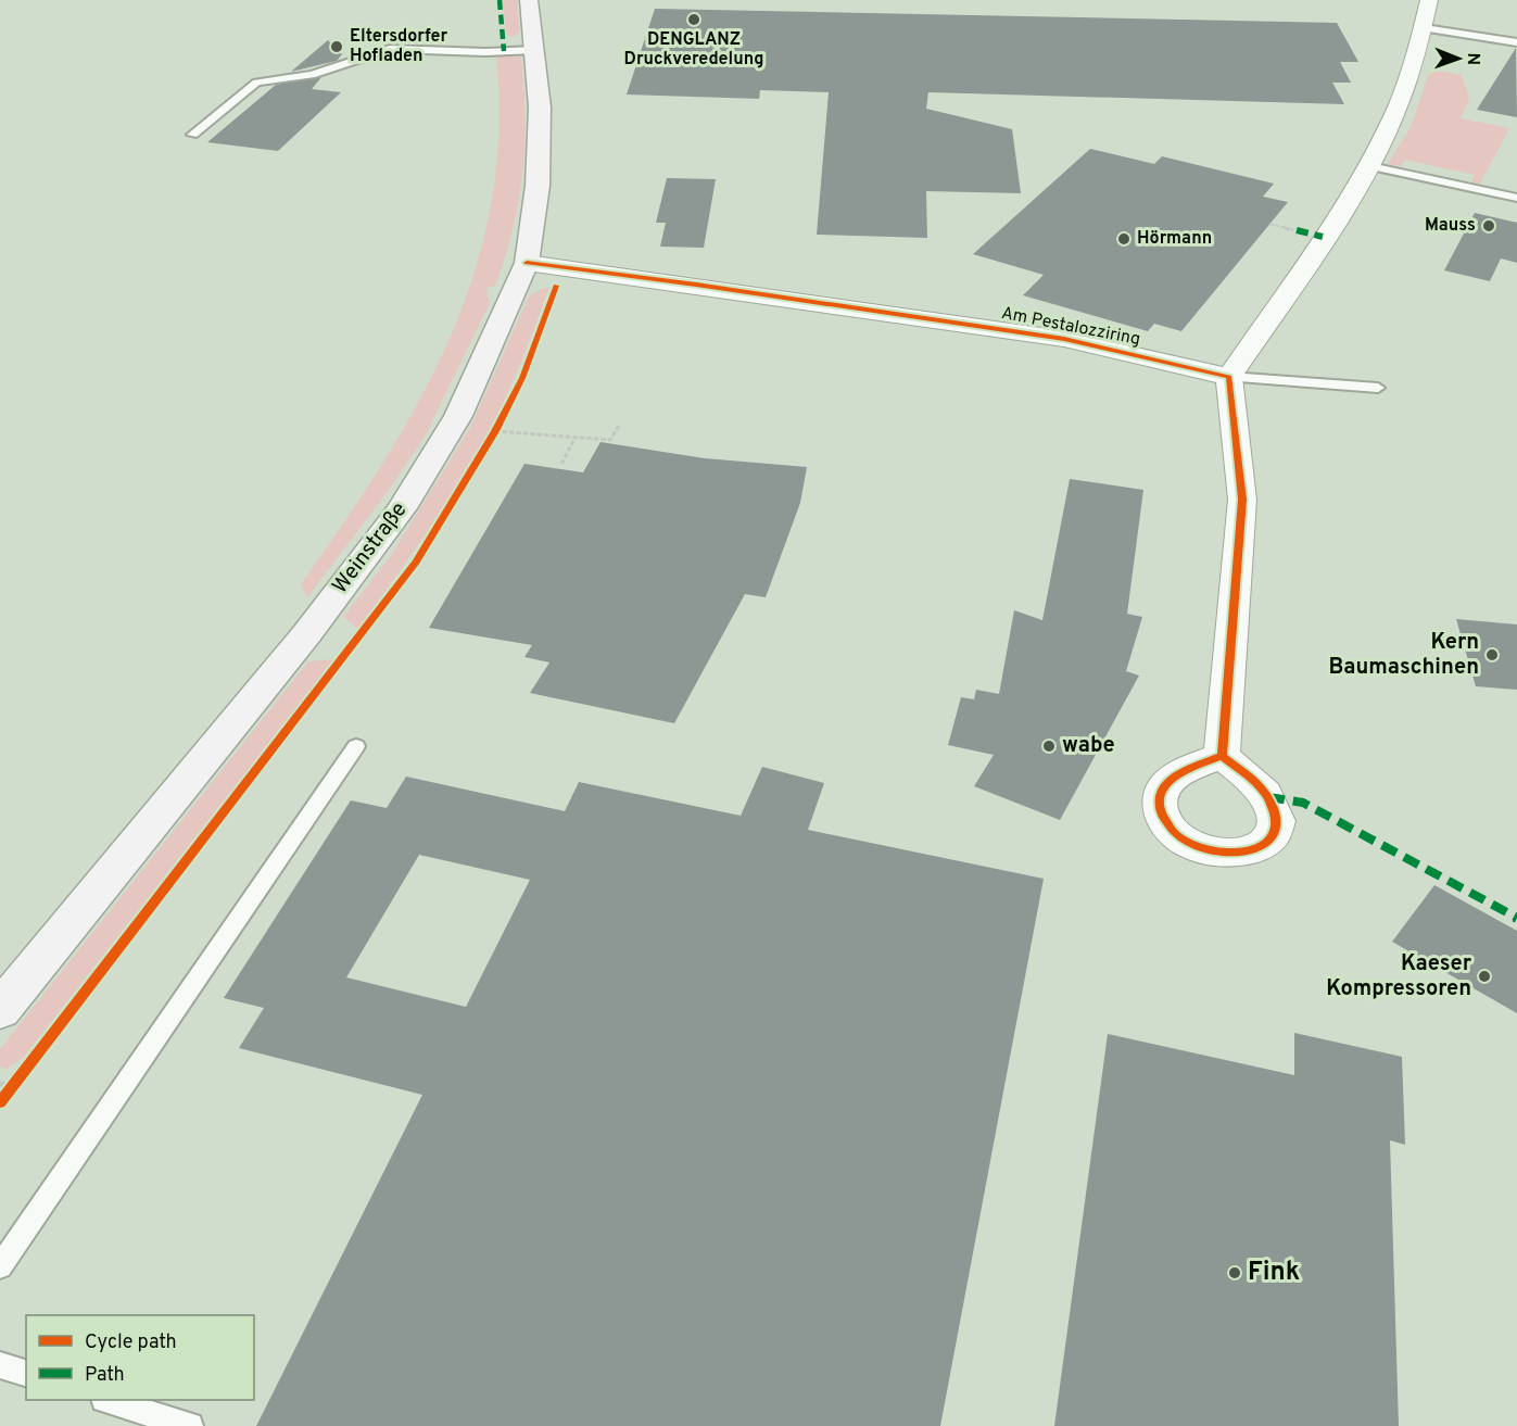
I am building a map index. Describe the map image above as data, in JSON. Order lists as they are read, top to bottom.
{
  "streets": {
    "main road": ["Weinstraße"],
    "street": ["Am Pestalozziring"]
  },
  "crossings": [
    ["Am Pestalozziring", "Weinstraße"]
  ],
  "places": [
    "DENGLANZ Druckveredelung",
    "Eltersdorfer Hofladen",
    "Mauss",
    "Hörmann",
    "Kern Baumaschinen",
    "wabe",
    "Kaeser Kompressoren",
    "Fink"
  ],
  "legend": ["Cycle path", "Path"],
  "north": "right"
}
